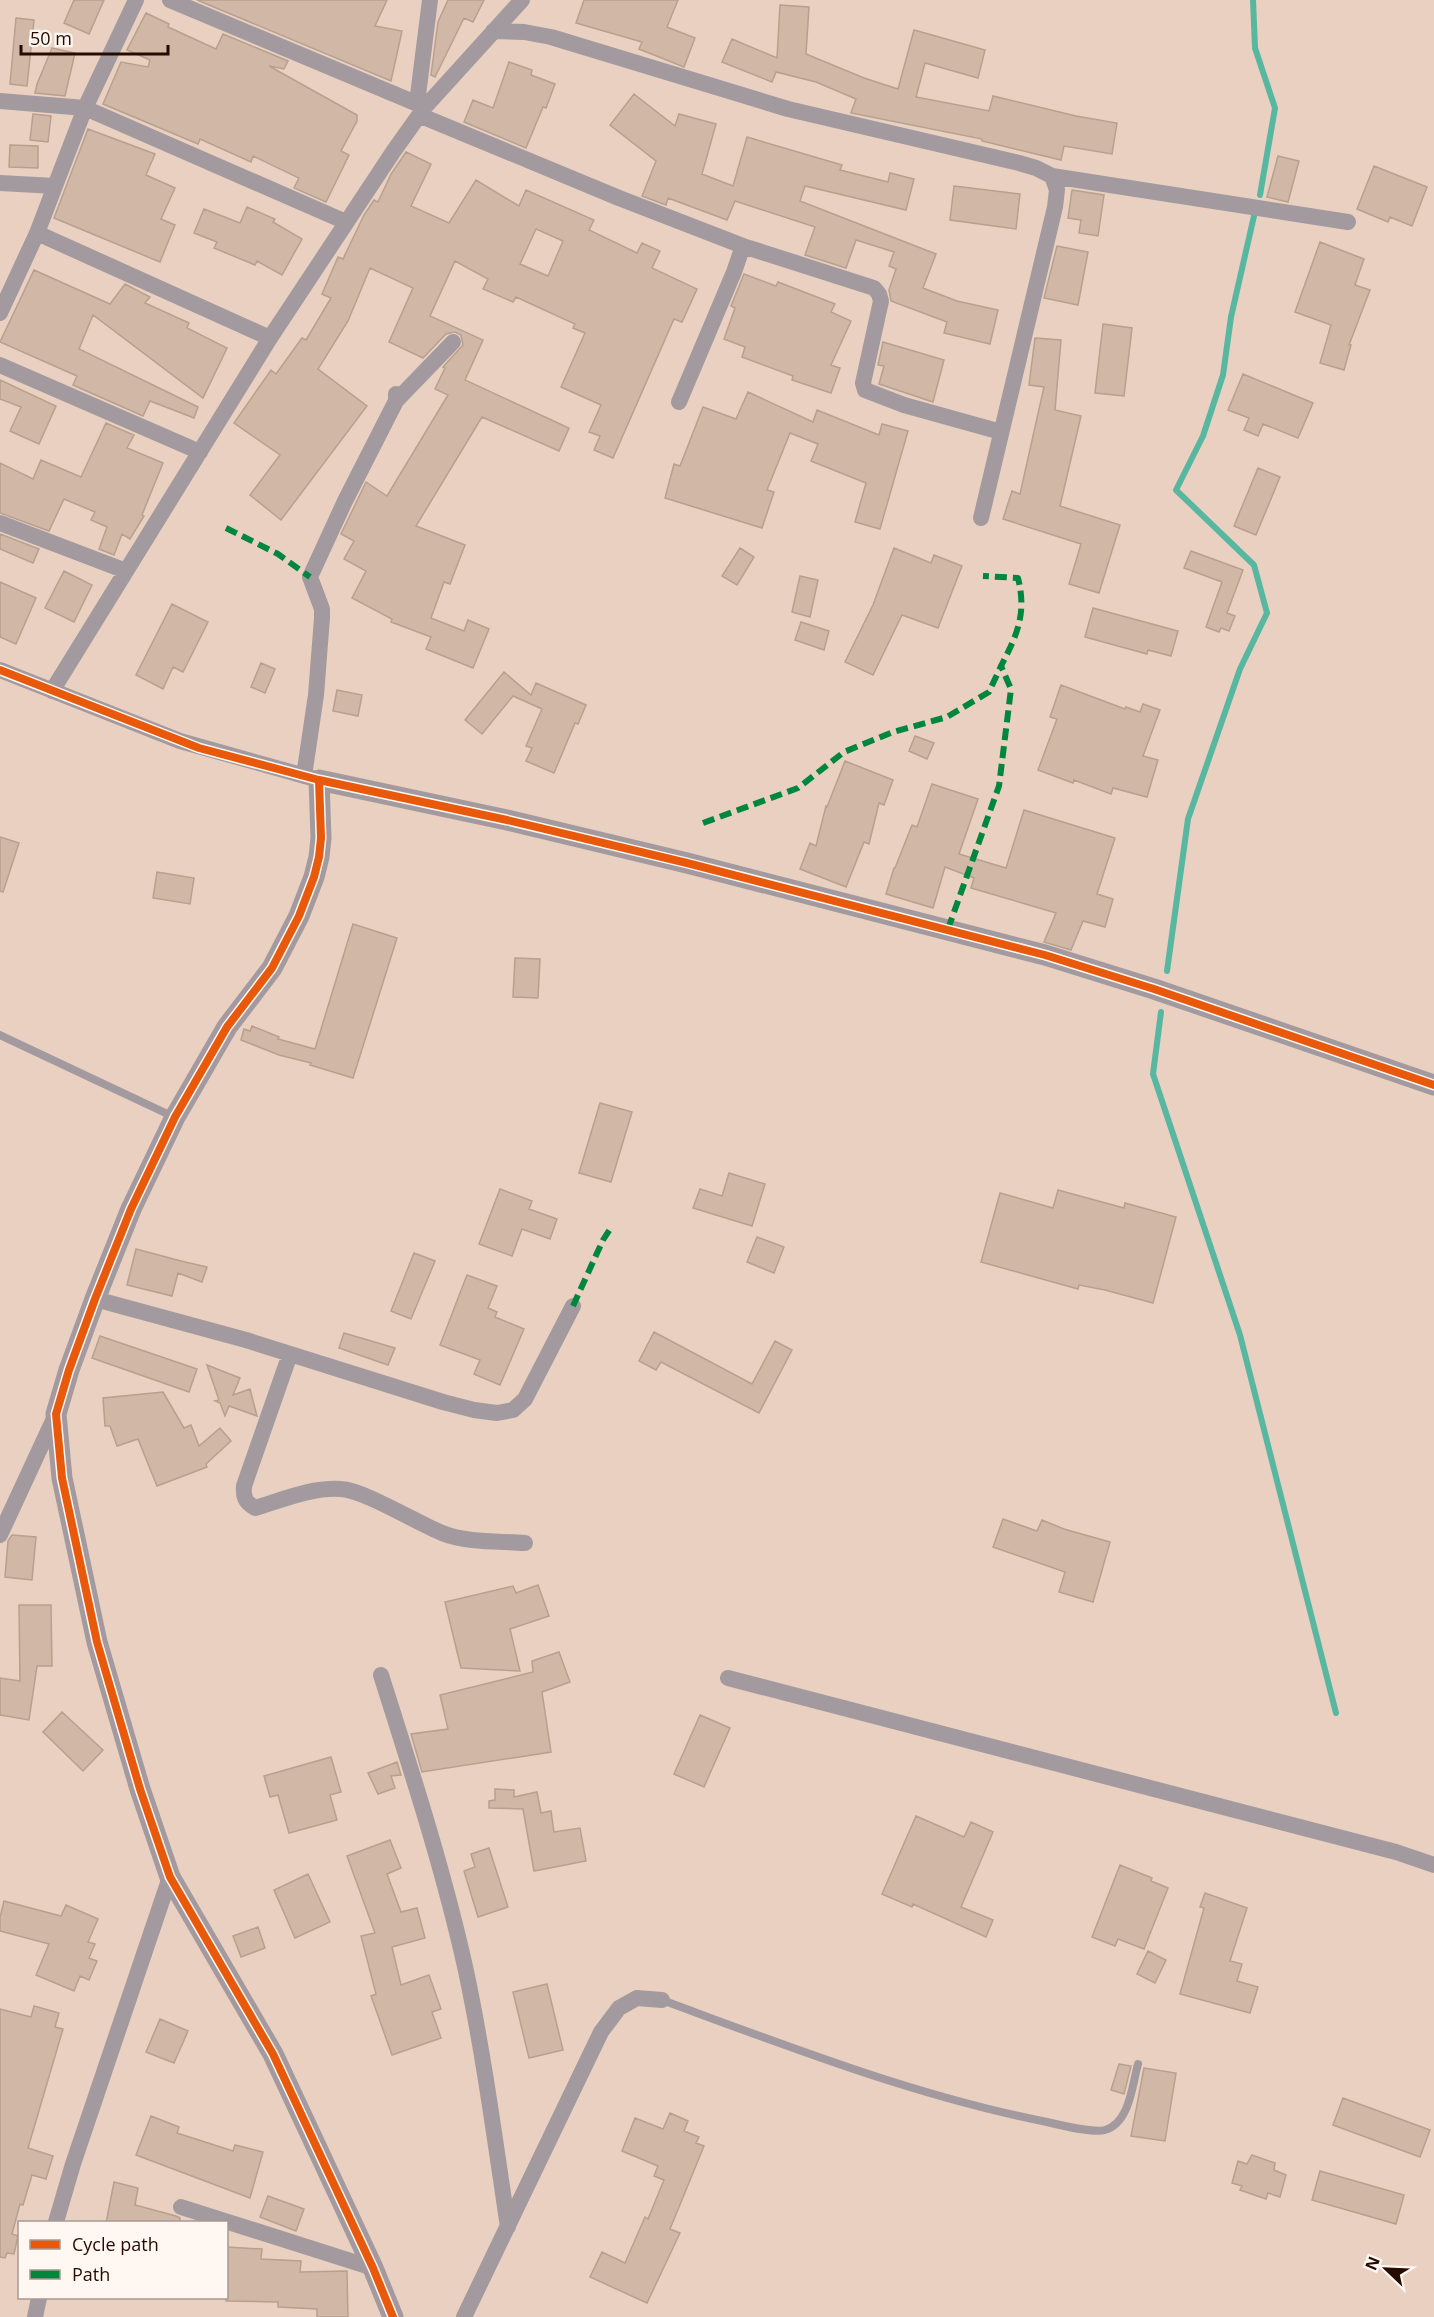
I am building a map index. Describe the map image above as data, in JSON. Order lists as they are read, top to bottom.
{
  "legend": ["Cycle path", "Path"],
  "scale_bar": "50 m",
  "north": "top left"
}
